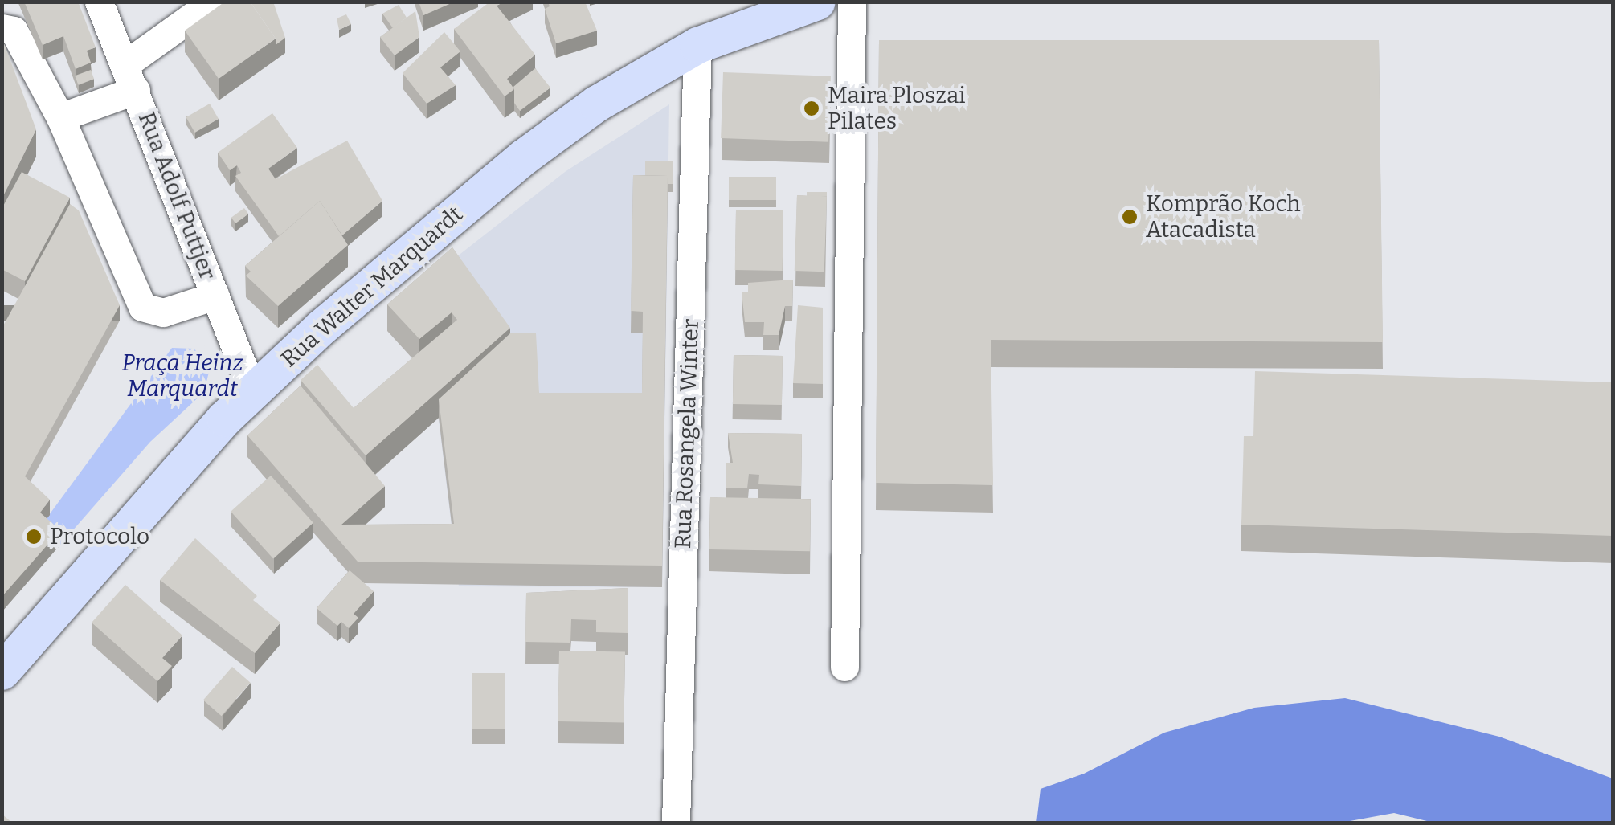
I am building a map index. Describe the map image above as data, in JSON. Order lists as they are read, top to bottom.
{
  "streets": {
    "main road": ["Rua Walter Marquardt"],
    "street": ["Rua Adolf Puttjer", "Rua Rosangela Winter"]
  },
  "crossings": [
    ["Rua Adolf Puttjer", "Rua Walter Marquardt"],
    ["Rua Walter Marquardt", "Rua Rosangela Winter"]
  ],
  "parks": ["Praça Heinz Marquardt"],
  "places": ["Maira Ploszai Pilates", "Komprão Koch Atacadista", "Protocolo"]
}
